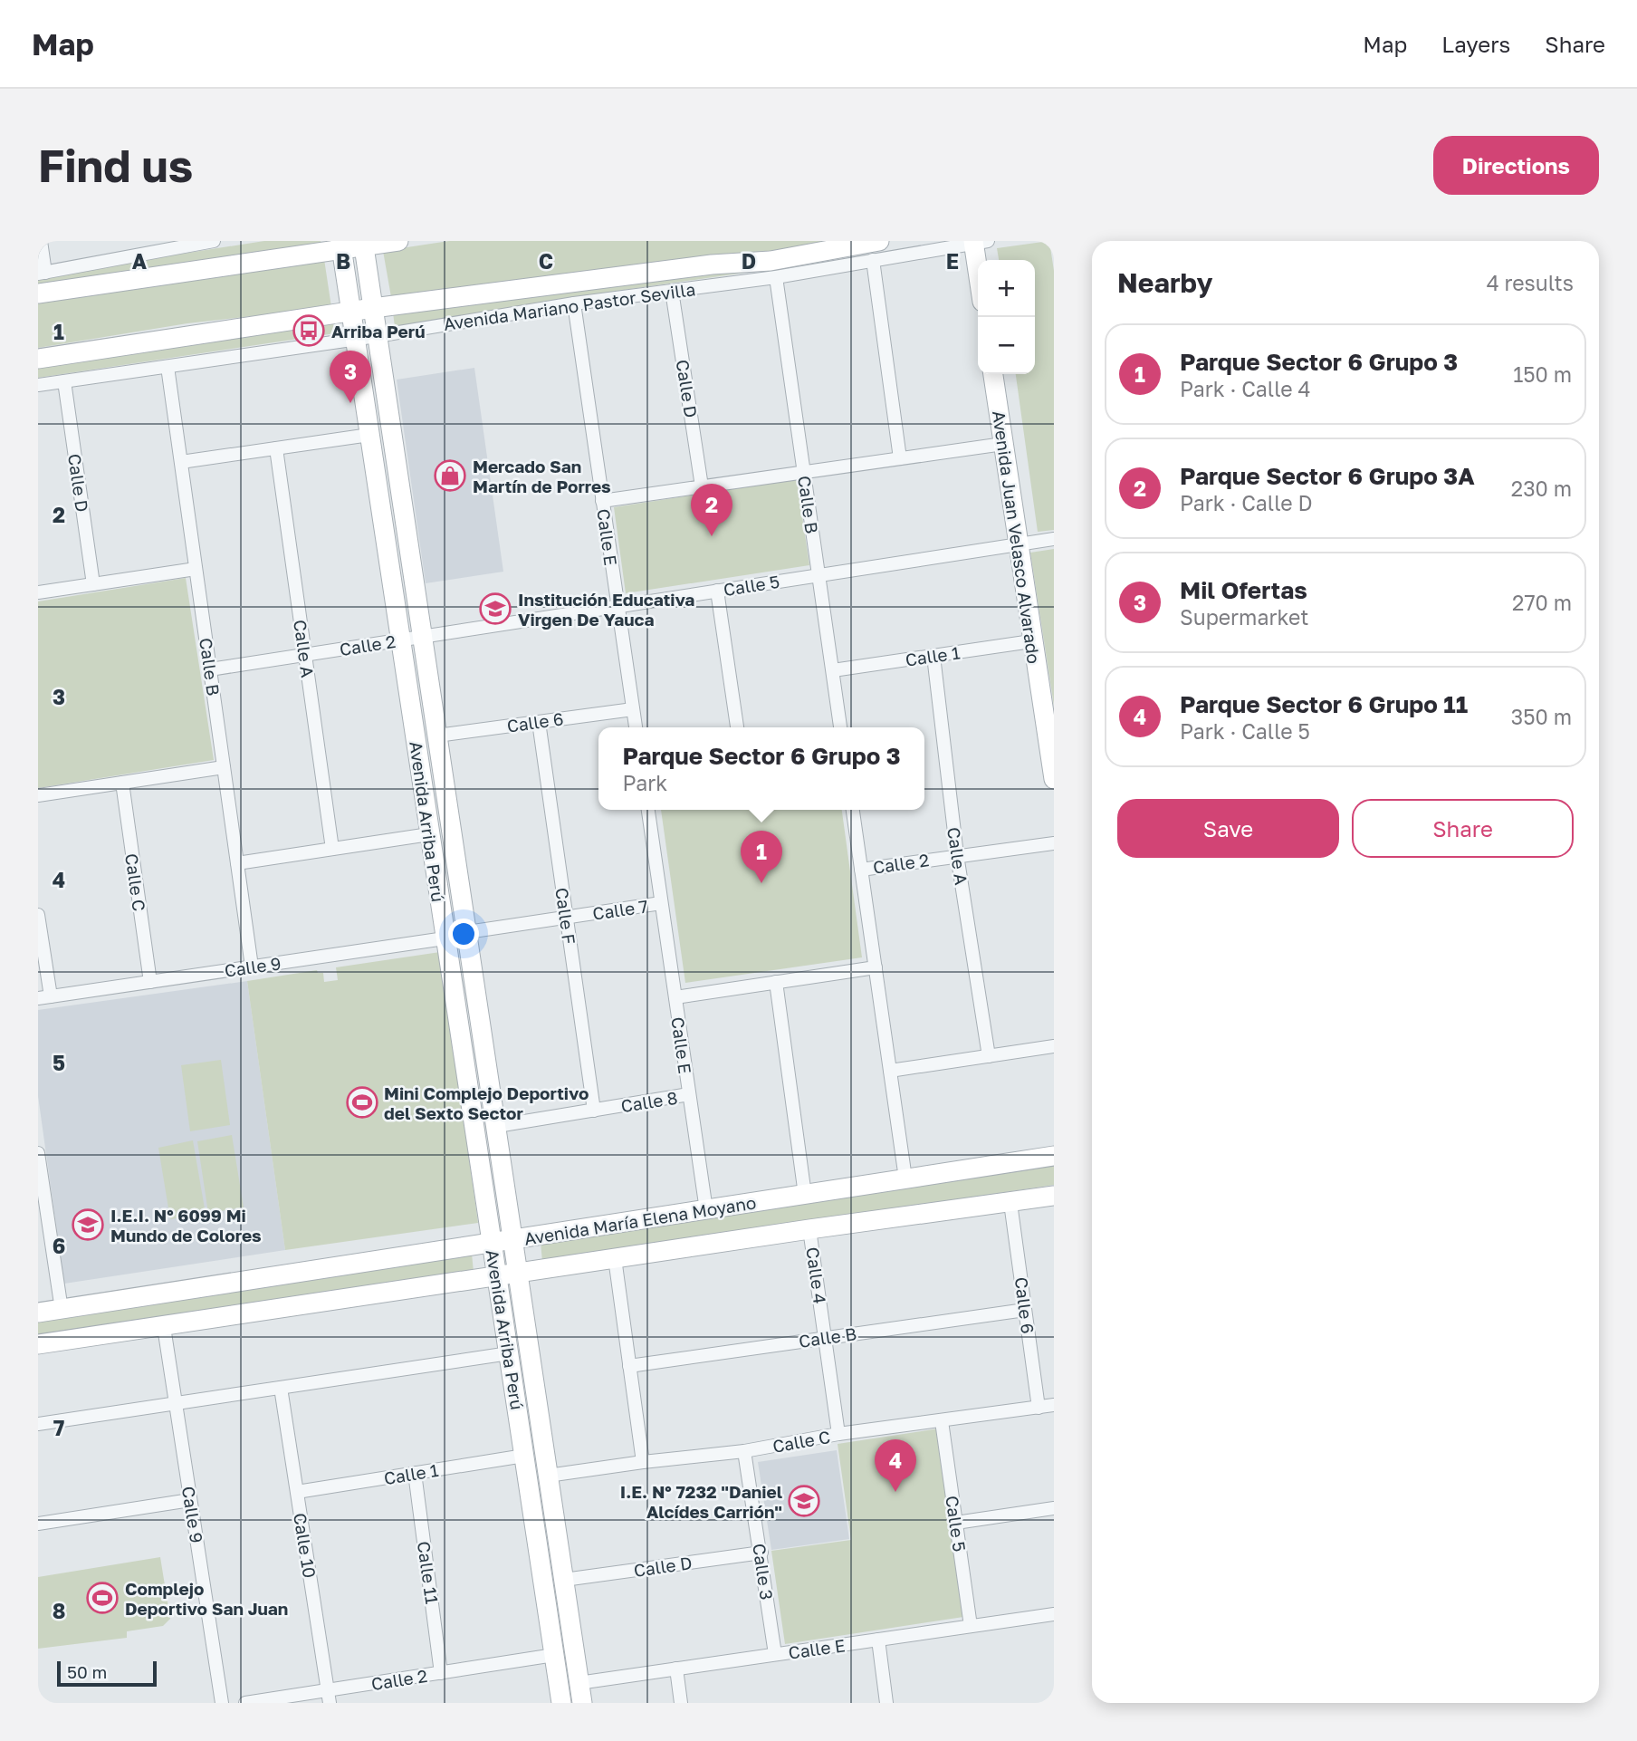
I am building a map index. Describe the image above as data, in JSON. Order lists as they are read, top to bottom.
{
  "streets": {
    "street": [
      "Avenida Mariano Pastor Sevilla",
      "Calle D",
      "Calle B",
      "Calle E",
      "Avenida Juan Velasco Alvarado",
      "Calle 5",
      "Calle 2",
      "Calle A",
      "Calle 1",
      "Calle 6",
      "Avenida Arriba Perú",
      "Calle C",
      "Calle 7",
      "Calle F",
      "Calle 9",
      "Calle 8",
      "Avenida María Elena Moyano",
      "Calle 4",
      "Calle 10",
      "Calle 3",
      "Calle 11"
    ]
  },
  "crossings": [
    ["Avenida Mariano Pastor Sevilla", "Calle D"],
    ["Avenida Mariano Pastor Sevilla", "Calle B"],
    ["Avenida Mariano Pastor Sevilla", "Calle E"],
    ["Avenida Mariano Pastor Sevilla", "Avenida Arriba Perú"],
    ["Calle D", "Avenida Arriba Perú"],
    ["Calle D", "Calle 3"],
    ["Calle B", "Calle 5"],
    ["Calle B", "Calle 2"],
    ["Calle B", "Calle 1"],
    ["Calle B", "Calle 6"],
    ["Calle B", "Calle 9"],
    ["Calle B", "Calle 4"],
    ["Calle E", "Calle 5"],
    ["Calle E", "Calle 6"],
    ["Calle E", "Avenida Arriba Perú"],
    ["Calle E", "Calle 7"],
    ["Calle E", "Calle 8"],
    ["Calle E", "Avenida María Elena Moyano"],
    ["Calle E", "Calle 3"],
    ["Avenida Juan Velasco Alvarado", "Calle 5"],
    ["Avenida Juan Velasco Alvarado", "Calle 1"],
    ["Calle 5", "Calle 2"],
    ["Calle 5", "Avenida Arriba Perú"],
    ["Calle 5", "Calle C"],
    ["Calle 2", "Calle A"],
    ["Calle 2", "Avenida Arriba Perú"],
    ["Calle 2", "Calle 10"],
    ["Calle 2", "Calle 11"],
    ["Calle A", "Calle 1"],
    ["Calle 1", "Avenida Arriba Perú"],
    ["Calle 1", "Calle 10"],
    ["Calle 1", "Calle 11"],
    ["Calle 6", "Avenida Arriba Perú"],
    ["Calle 6", "Calle C"],
    ["Calle 6", "Calle F"],
    ["Calle 6", "Avenida María Elena Moyano"],
    ["Avenida Arriba Perú", "Calle C"],
    ["Avenida Arriba Perú", "Calle 7"],
    ["Avenida Arriba Perú", "Calle 9"],
    ["Avenida Arriba Perú", "Calle 8"],
    ["Avenida Arriba Perú", "Avenida María Elena Moyano"],
    ["Calle C", "Calle 9"],
    ["Calle C", "Calle 4"],
    ["Calle C", "Calle 3"],
    ["Calle 7", "Calle F"],
    ["Calle 7", "Calle 9"],
    ["Calle F", "Calle 8"],
    ["Calle 9", "Avenida María Elena Moyano"],
    ["Avenida María Elena Moyano", "Calle 4"]
  ],
  "places": {
    "bus stop": ["Arriba Perú"],
    "shop": ["Mercado San Martín de Porres"],
    "school or university": ["Institución Educativa Virgen De Yauca", "I.E.I. N° 6099 Mi Mundo de Colores", "I.E. N° 7232 \"Daniel Alcídes Carrión\""],
    "sports": ["Mini Complejo Deportivo del Sexto Sector", "Complejo Deportivo San Juan"]
  },
  "scale_bar": "50 m",
  "page": {
    "header": "Map",
    "nav": ["Map", "Layers", "Share"],
    "buttons": [
      "Directions",
      ["Save", "Share"]
    ],
    "title": "Find us",
    "heading": ["Nearby", "4 results"],
    "map_buttons": ["+", "−"],
    "list": [
      {
        "mark": "1",
        "name": "Parque Sector 6 Grupo 3",
        "note": "Park · Calle 4",
        "value": "150 m"
      },
      {
        "mark": "2",
        "name": "Parque Sector 6 Grupo 3A",
        "note": "Park · Calle D",
        "value": "230 m"
      },
      {
        "mark": "3",
        "name": "Mil Ofertas",
        "note": "Supermarket",
        "value": "270 m"
      },
      {
        "mark": "4",
        "name": "Parque Sector 6 Grupo 11",
        "note": "Park · Calle 5",
        "value": "350 m"
      }
    ],
    "pins": [
      "3",
      "2",
      "1",
      "4"
    ],
    "popup": ["Parque Sector 6 Grupo 3", "Park"],
    "scale": "50 m"
  },
  "grid": {
    "columns": [
      "A",
      "B",
      "C",
      "D",
      "E"
    ],
    "rows": [
      "1",
      "2",
      "3",
      "4",
      "5",
      "6",
      "7",
      "8"
    ]
  }
}
